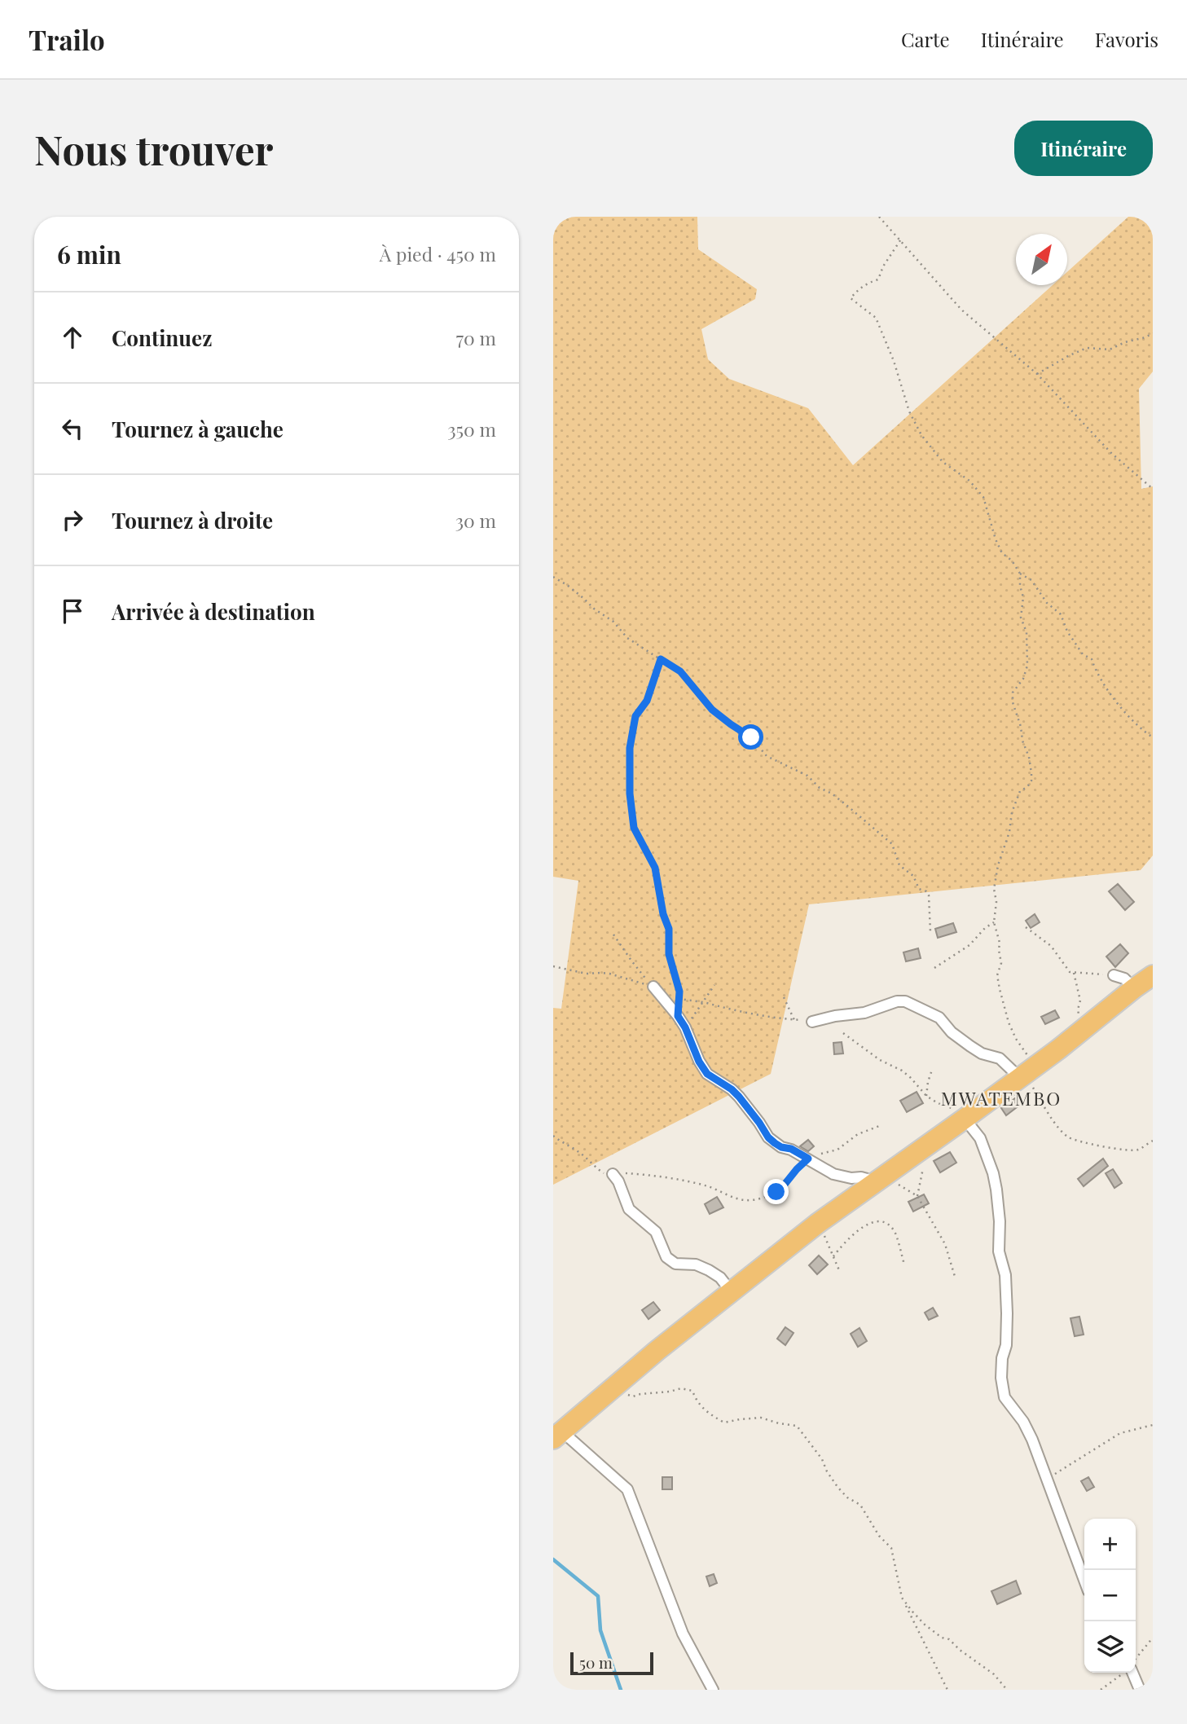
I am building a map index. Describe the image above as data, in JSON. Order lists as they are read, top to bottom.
{
  "districts": ["MWATEMBO"],
  "scale_bar": "50 m",
  "north": "top right",
  "page": {
    "header": "Trailo",
    "nav": ["Carte", "Itinéraire", "Favoris"],
    "buttons": "Itinéraire",
    "title": "Nous trouver",
    "heading": ["6 min", "À pied · 450 m"],
    "list": [
      ["Continuez", "70 m"],
      ["Tournez à gauche", "350 m"],
      ["Tournez à droite", "30 m"],
      "Arrivée à destination"
    ],
    "map_buttons": ["+", "−"],
    "scale": "50 m"
  }
}
